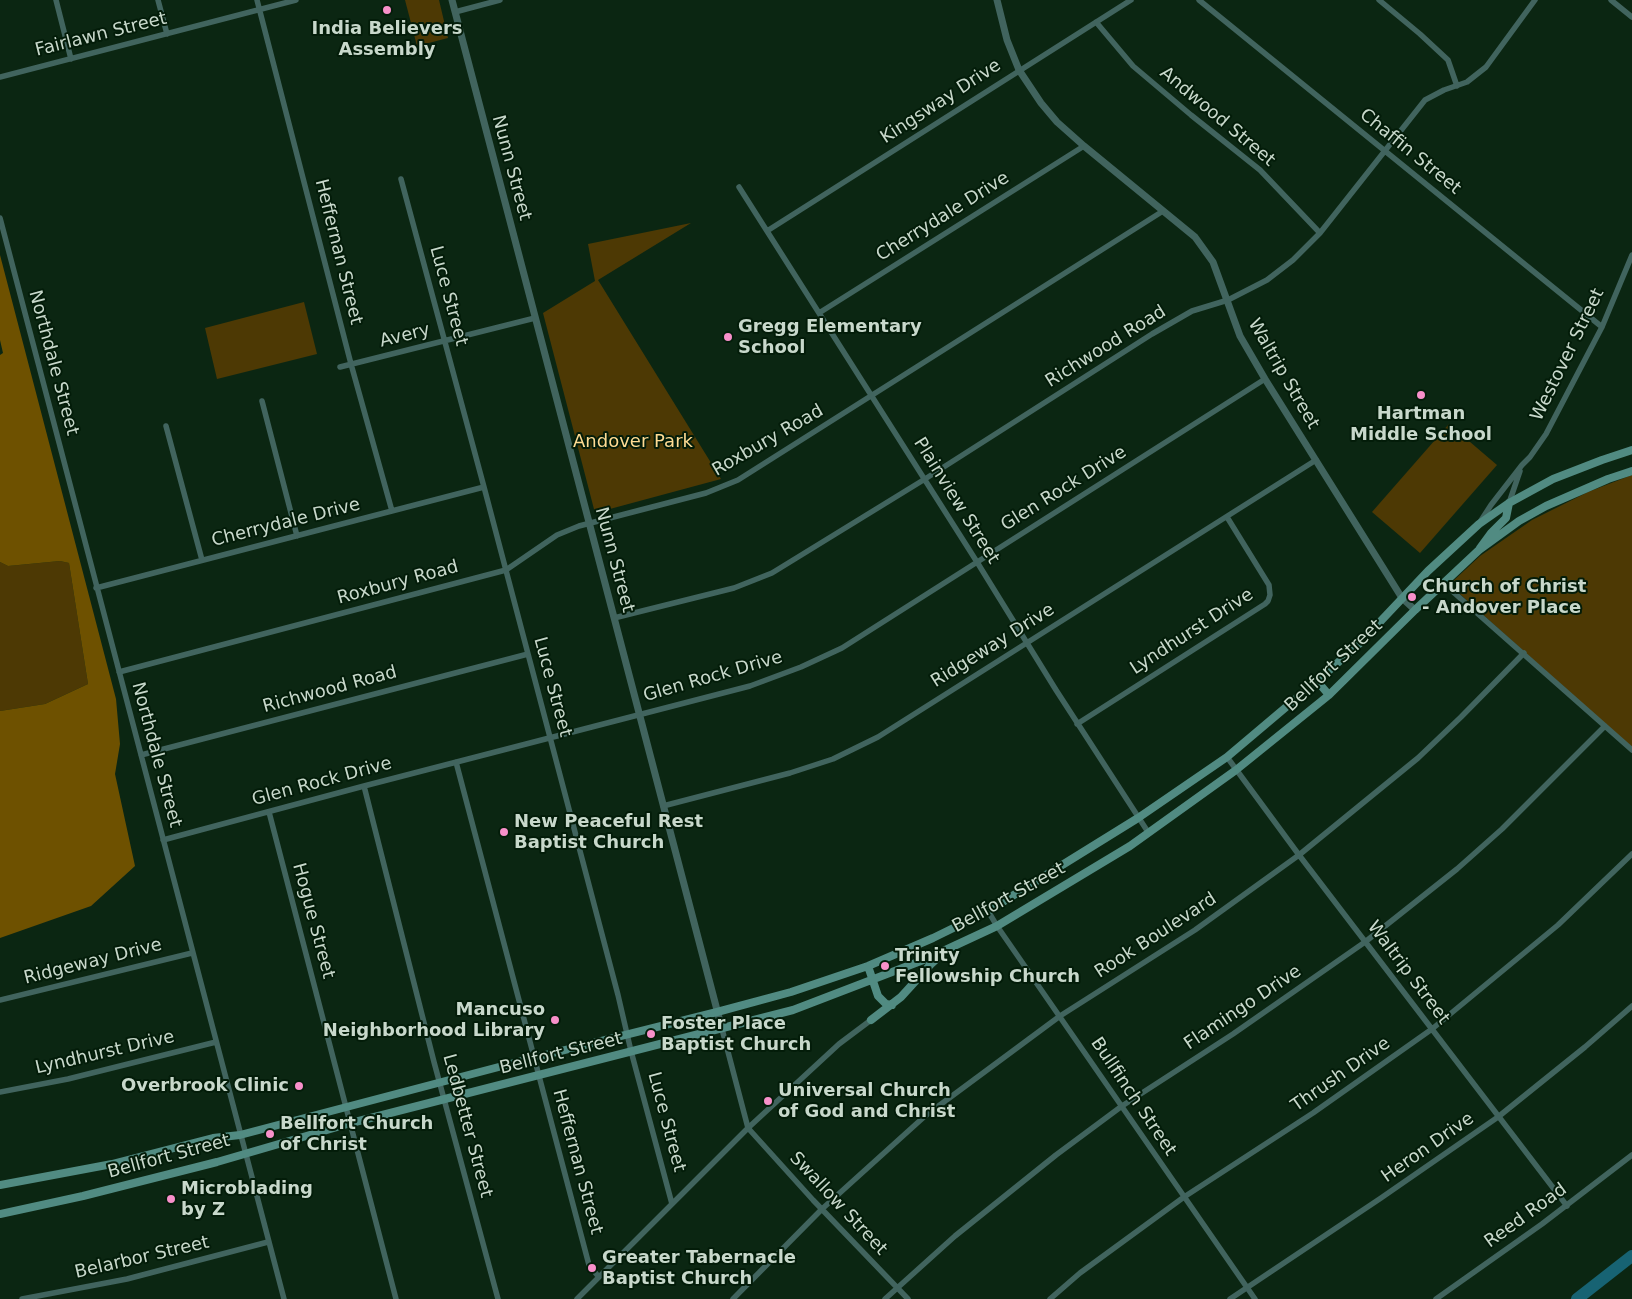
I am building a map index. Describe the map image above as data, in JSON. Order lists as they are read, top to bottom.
{
  "streets": {
    "main road": ["Bellfort Street"],
    "street": [
      "Fairlawn Street",
      "Kingsway Drive",
      "Andwood Street",
      "Chaffin Street",
      "Nunn Street",
      "Cherrydale Drive",
      "Heffernan Street",
      "Luce Street",
      "Avery",
      "Richwood Road",
      "Westover Street",
      "Northdale Street",
      "Waltrip Street",
      "Roxbury Road",
      "Glen Rock Drive",
      "Plainview Street",
      "Lyndhurst Drive",
      "Ridgeway Drive",
      "Hogue Street",
      "Rook Boulevard",
      "Flamingo Drive",
      "Thrush Drive",
      "Bullfinch Street",
      "Ledbetter Street",
      "Heron Drive",
      "Swallow Street",
      "Reed Road",
      "Belarbor Street"
    ]
  },
  "crossings": [
    ["Fairlawn Street", "Heffernan Street"],
    ["Kingsway Drive", "Andwood Street"],
    ["Kingsway Drive", "Waltrip Street"],
    ["Kingsway Drive", "Plainview Street"],
    ["Andwood Street", "Richwood Road"],
    ["Chaffin Street", "Richwood Road"],
    ["Chaffin Street", "Westover Street"],
    ["Nunn Street", "Avery"],
    ["Nunn Street", "Richwood Road"],
    ["Nunn Street", "Roxbury Road"],
    ["Nunn Street", "Glen Rock Drive"],
    ["Nunn Street", "Ridgeway Drive"],
    ["Nunn Street", "Bellfort Street"],
    ["Nunn Street", "Swallow Street"],
    ["Cherrydale Drive", "Heffernan Street"],
    ["Cherrydale Drive", "Luce Street"],
    ["Cherrydale Drive", "Northdale Street"],
    ["Cherrydale Drive", "Waltrip Street"],
    ["Cherrydale Drive", "Plainview Street"],
    ["Heffernan Street", "Avery"],
    ["Heffernan Street", "Glen Rock Drive"],
    ["Heffernan Street", "Bellfort Street"],
    ["Luce Street", "Avery"],
    ["Luce Street", "Richwood Road"],
    ["Luce Street", "Roxbury Road"],
    ["Luce Street", "Glen Rock Drive"],
    ["Luce Street", "Bellfort Street"],
    ["Richwood Road", "Northdale Street"],
    ["Richwood Road", "Waltrip Street"],
    ["Richwood Road", "Plainview Street"],
    ["Westover Street", "Bellfort Street"],
    ["Northdale Street", "Roxbury Road"],
    ["Northdale Street", "Glen Rock Drive"],
    ["Northdale Street", "Lyndhurst Drive"],
    ["Northdale Street", "Ridgeway Drive"],
    ["Northdale Street", "Bellfort Street"],
    ["Northdale Street", "Belarbor Street"],
    ["Waltrip Street", "Roxbury Road"],
    ["Waltrip Street", "Glen Rock Drive"],
    ["Waltrip Street", "Ridgeway Drive"],
    ["Waltrip Street", "Bellfort Street"],
    ["Waltrip Street", "Rook Boulevard"],
    ["Waltrip Street", "Flamingo Drive"],
    ["Waltrip Street", "Thrush Drive"],
    ["Waltrip Street", "Heron Drive"],
    ["Waltrip Street", "Reed Road"],
    ["Roxbury Road", "Plainview Street"],
    ["Glen Rock Drive", "Plainview Street"],
    ["Glen Rock Drive", "Hogue Street"],
    ["Glen Rock Drive", "Ledbetter Street"],
    ["Plainview Street", "Lyndhurst Drive"],
    ["Plainview Street", "Ridgeway Drive"],
    ["Plainview Street", "Bellfort Street"],
    ["Lyndhurst Drive", "Ridgeway Drive"],
    ["Bellfort Street", "Hogue Street"],
    ["Bellfort Street", "Bullfinch Street"],
    ["Bellfort Street", "Ledbetter Street"],
    ["Rook Boulevard", "Bullfinch Street"],
    ["Rook Boulevard", "Swallow Street"],
    ["Flamingo Drive", "Bullfinch Street"],
    ["Flamingo Drive", "Swallow Street"],
    ["Thrush Drive", "Bullfinch Street"],
    ["Bullfinch Street", "Heron Drive"]
  ],
  "parks": ["Andover Park"],
  "places": [
    "India Believers Assembly",
    "Gregg Elementary School",
    "Hartman Middle School",
    "Church of Christ - Andover Place",
    "New Peaceful Rest Baptist Church",
    "Trinity Fellowship Church",
    "Mancuso Neighborhood Library",
    "Foster Place Baptist Church",
    "Overbrook Clinic",
    "Universal Church of God and Christ",
    "Bellfort Church of Christ",
    "Microblading by Z",
    "Greater Tabernacle Baptist Church"
  ]
}
